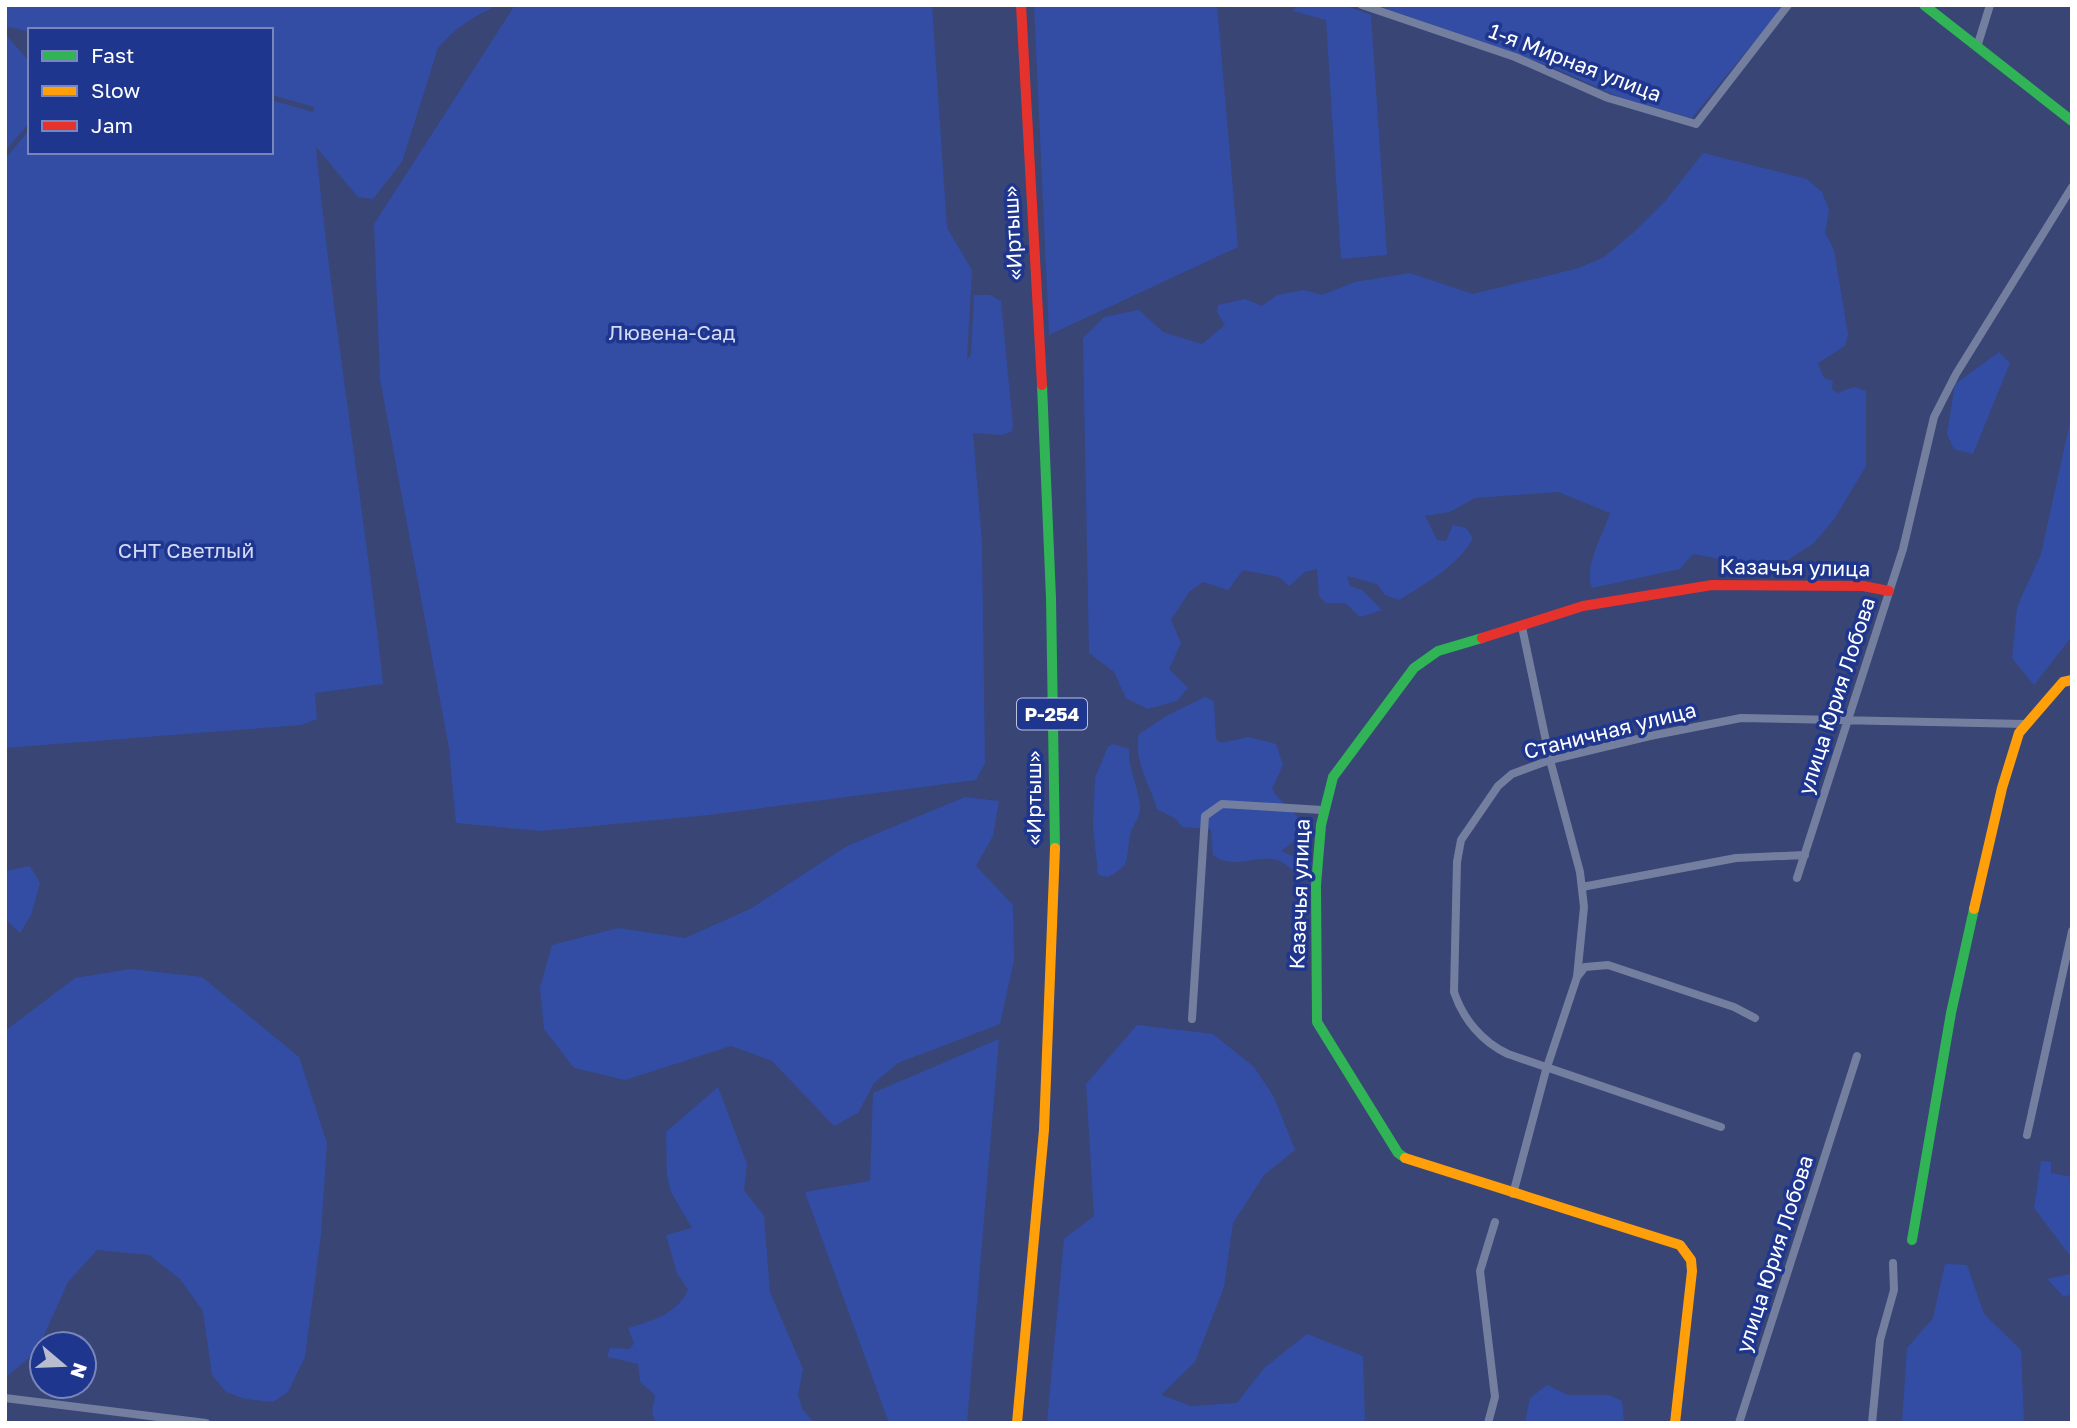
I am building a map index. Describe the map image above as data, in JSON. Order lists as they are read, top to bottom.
{
  "streets": {
    "main road": ["«Иртыш»", "Казачья улица", "Р-254"],
    "street": ["1-я Мирная улица", "улица Юрия Лобова", "Станичная улица"]
  },
  "crossings": [
    ["Казачья улица", "улица Юрия Лобова"],
    ["улица Юрия Лобова", "Станичная улица"]
  ],
  "parks": ["Лювена-Сад", "СНТ Светлый"],
  "legend": ["Fast", "Slow", "Jam"],
  "north": "right"
}
